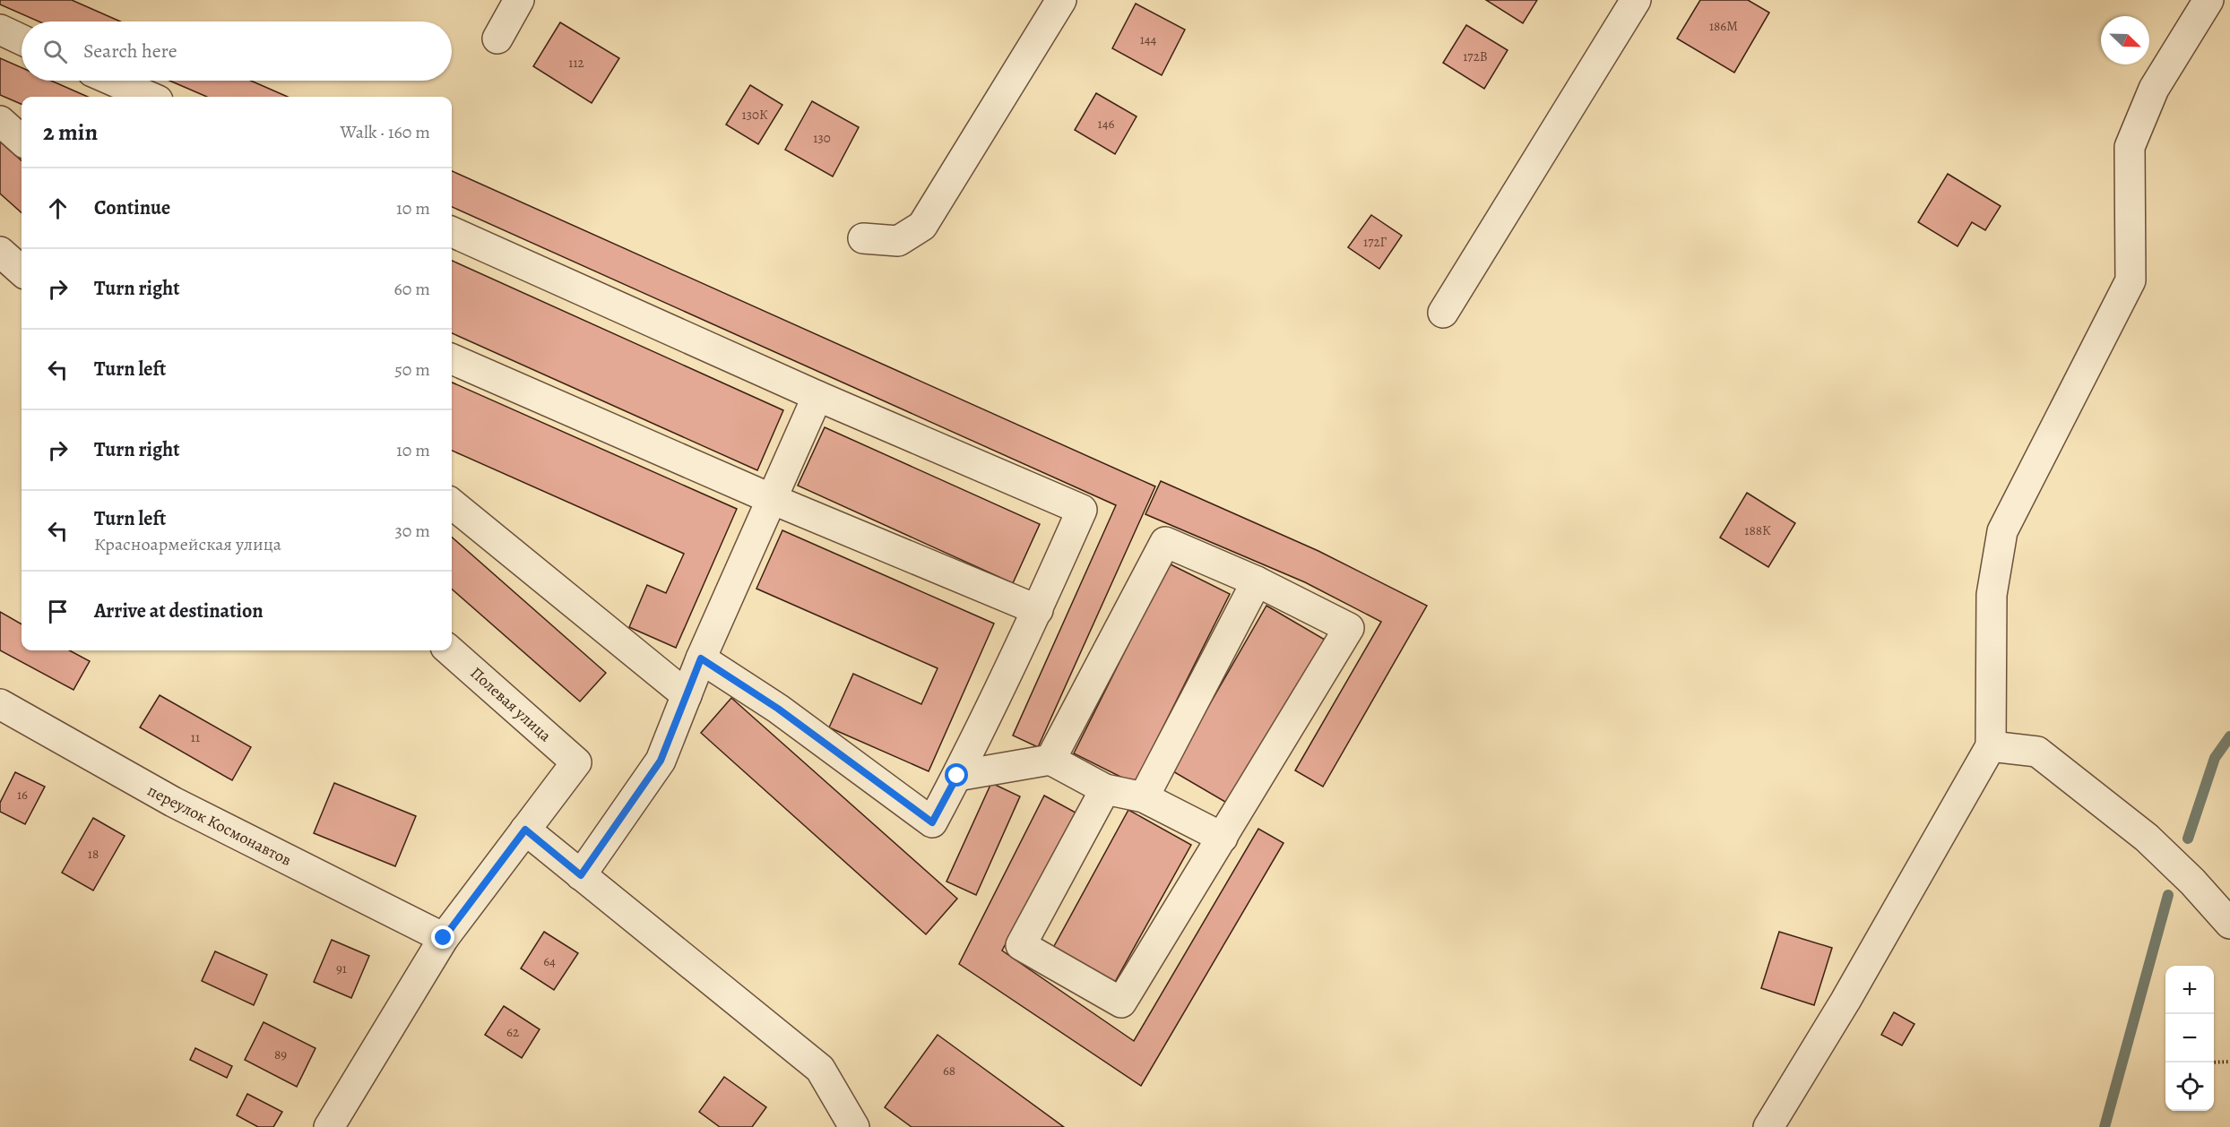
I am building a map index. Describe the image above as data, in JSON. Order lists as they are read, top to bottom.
{
  "streets": {
    "street": ["Полевая улица", "переулок Космонавтов"]
  },
  "house_numbers": [
    "186М",
    "144",
    "172В",
    "112",
    "130К",
    "146",
    "130",
    "172Г",
    "188К",
    "11",
    "16",
    "18",
    "64",
    "91",
    "62",
    "89",
    "68"
  ],
  "north": "bottom right",
  "page": {
    "search": "Search here",
    "heading": ["2 min", "Walk · 160 m"],
    "list": [
      ["Continue", "10 m"],
      ["Turn right", "60 m"],
      ["Turn left", "50 m"],
      ["Turn right", "10 m"],
      ["Turn left", "Красноармейская улица", "30 m"],
      "Arrive at destination"
    ],
    "map_buttons": ["+", "−"]
  }
}
